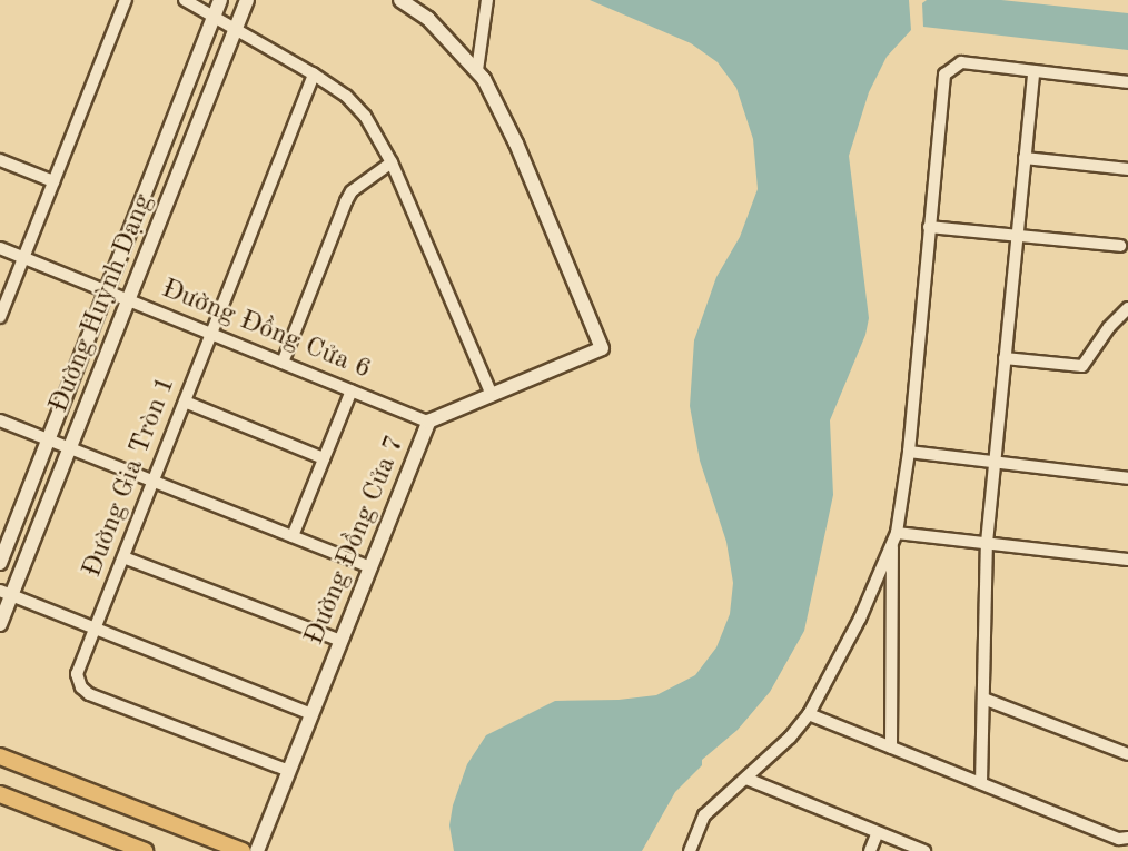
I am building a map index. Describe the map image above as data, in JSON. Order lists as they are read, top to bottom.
{
  "streets": {
    "street": [
      "Đường Huỳnh Dạng",
      "Đường Đồng Cửa 6",
      "Đường Gia Tròn 1",
      "Đường Đồng Cửa 7"
    ]
  },
  "crossings": [
    ["Đường Huỳnh Dạng", "Đường Đồng Cửa 6"],
    ["Đường Đồng Cửa 6", "Đường Gia Tròn 1"],
    ["Đường Đồng Cửa 6", "Đường Đồng Cửa 7"],
    ["Đường Gia Tròn 1", "Đường Đồng Cửa 7"]
  ]
}
